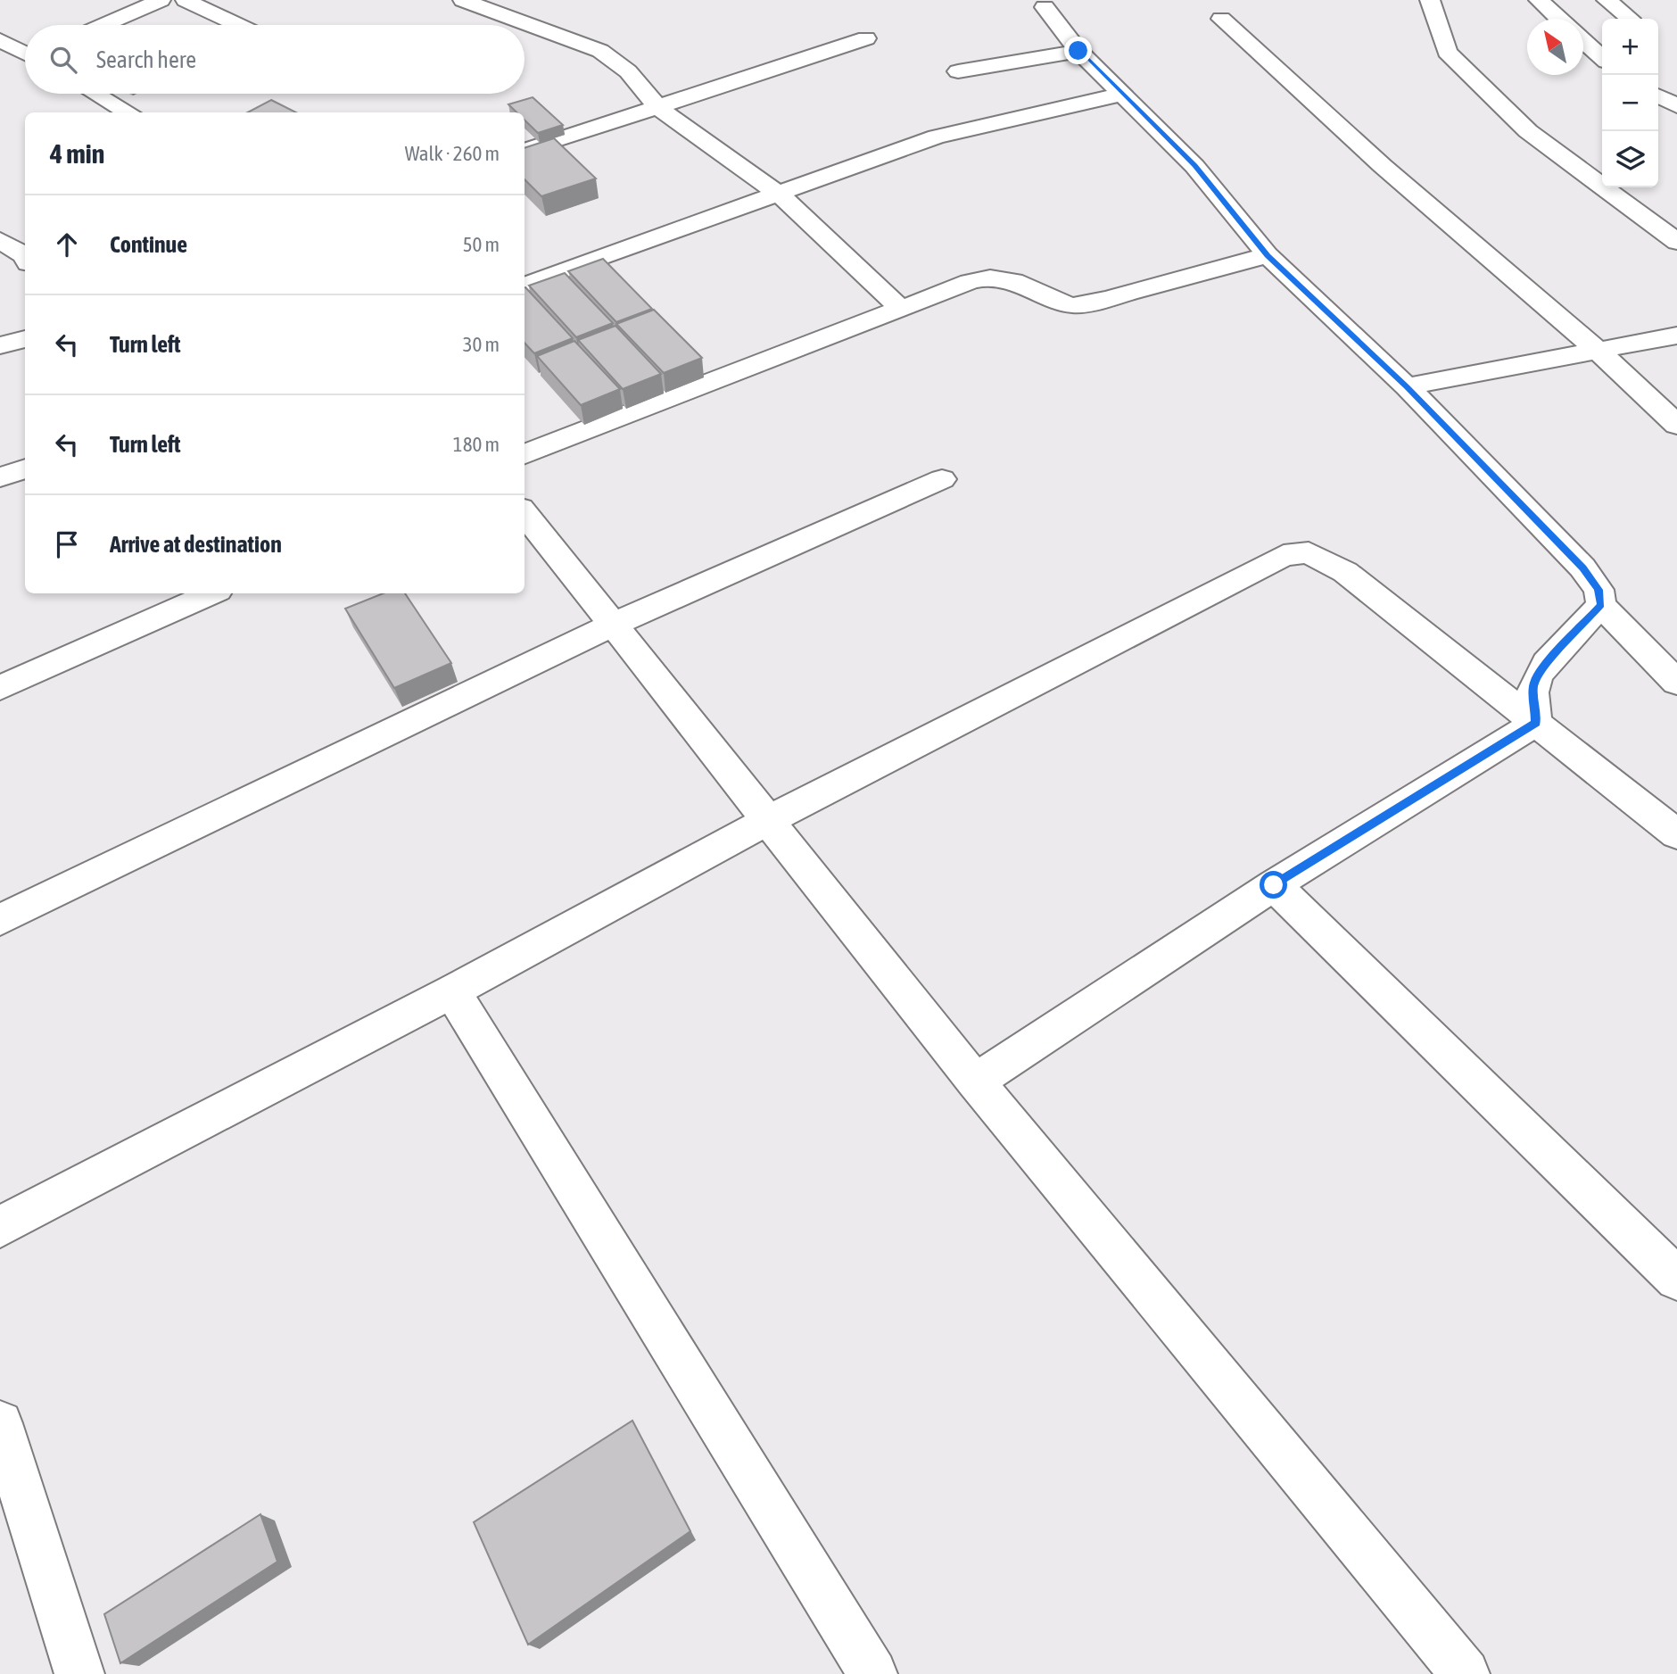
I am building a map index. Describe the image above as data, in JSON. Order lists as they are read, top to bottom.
{
  "north": "top left",
  "page": {
    "map_buttons": ["+", "−"],
    "search": "Search here",
    "heading": ["4 min", "Walk · 260 m"],
    "list": [
      ["Continue", "50 m"],
      ["Turn left", "30 m"],
      ["Turn left", "180 m"],
      "Arrive at destination"
    ]
  }
}
